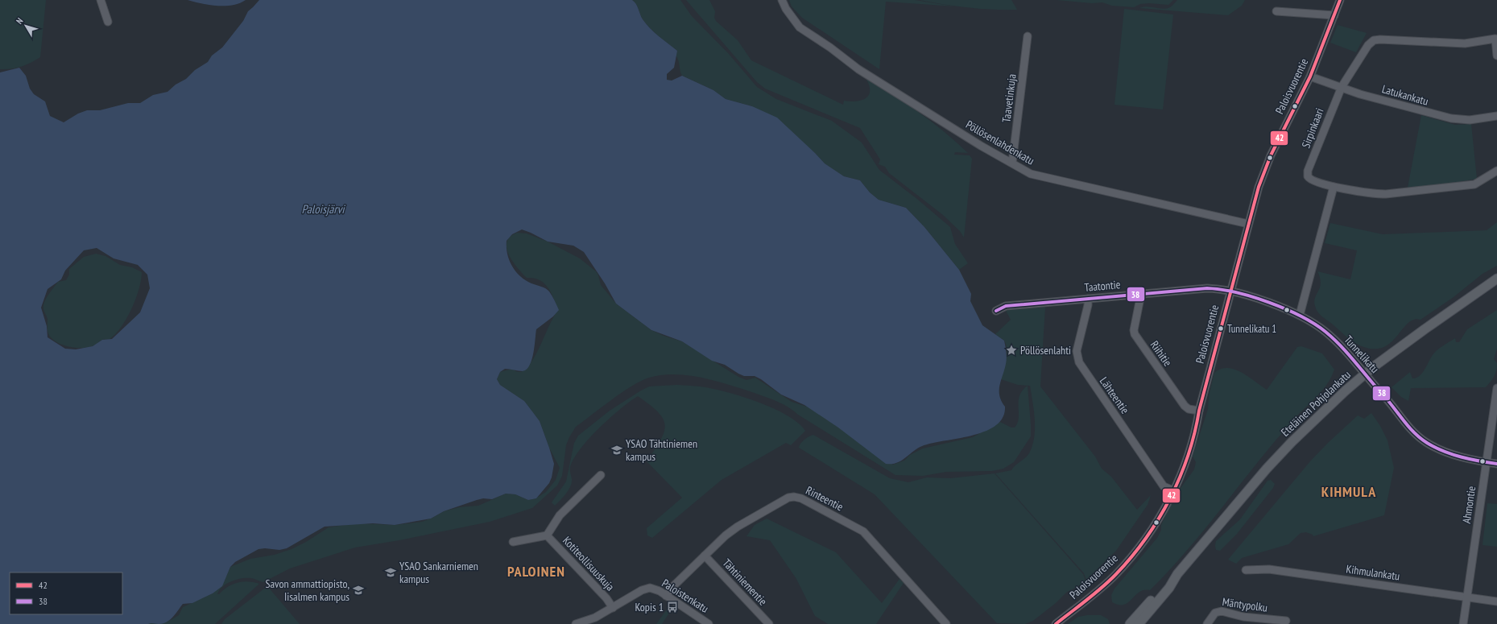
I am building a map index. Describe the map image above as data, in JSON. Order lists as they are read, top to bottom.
{
  "streets": {
    "main road": ["Eteläinen Pohjolankatu"],
    "street": [
      "Paloisvuorentie",
      "Latukankatu",
      "Taavetinkuja",
      "Sirpinkaari",
      "Pöllösenlahdenkatu",
      "Taatontie",
      "Riihitie",
      "Tunnelikatu",
      "Lähteentie",
      "Rinteentie",
      "Ahmontie",
      "Kotiteollisuuskuja",
      "Kihmulankatu",
      "Tähtiniementie",
      "Paloistenkatu",
      "Mäntypolku"
    ]
  },
  "crossings": [
    ["Paloisvuorentie", "Latukankatu"],
    ["Paloisvuorentie", "Pöllösenlahdenkatu"],
    ["Paloisvuorentie", "Taatontie"],
    ["Paloisvuorentie", "Riihitie"],
    ["Paloisvuorentie", "Tunnelikatu"],
    ["Paloisvuorentie", "Lähteentie"],
    ["Latukankatu", "Sirpinkaari"],
    ["Taavetinkuja", "Pöllösenlahdenkatu"],
    ["Taatontie", "Riihitie"],
    ["Taatontie", "Tunnelikatu"],
    ["Taatontie", "Lähteentie"],
    ["Tunnelikatu", "Ahmontie"],
    ["Rinteentie", "Tähtiniementie"],
    ["Rinteentie", "Paloistenkatu"],
    ["Ahmontie", "Kihmulankatu"],
    ["Kotiteollisuuskuja", "Paloistenkatu"]
  ],
  "districts": ["KIHMULA", "PALOINEN"],
  "water": ["Paloisjärvi"],
  "places": {
    "other": ["Tunnelikatu 1"],
    "place": ["Pöllösenlahti"],
    "school or university": ["YSAO Tähtiniemen kampus", "YSAO Sankarniemen kampus", "Savon ammattiopisto, Iisalmen kampus"],
    "bus stop": ["Kopis 1"]
  },
  "lines": ["transit line 42", "transit line 38"],
  "legend": ["42", "38"],
  "north": "top left"
}
